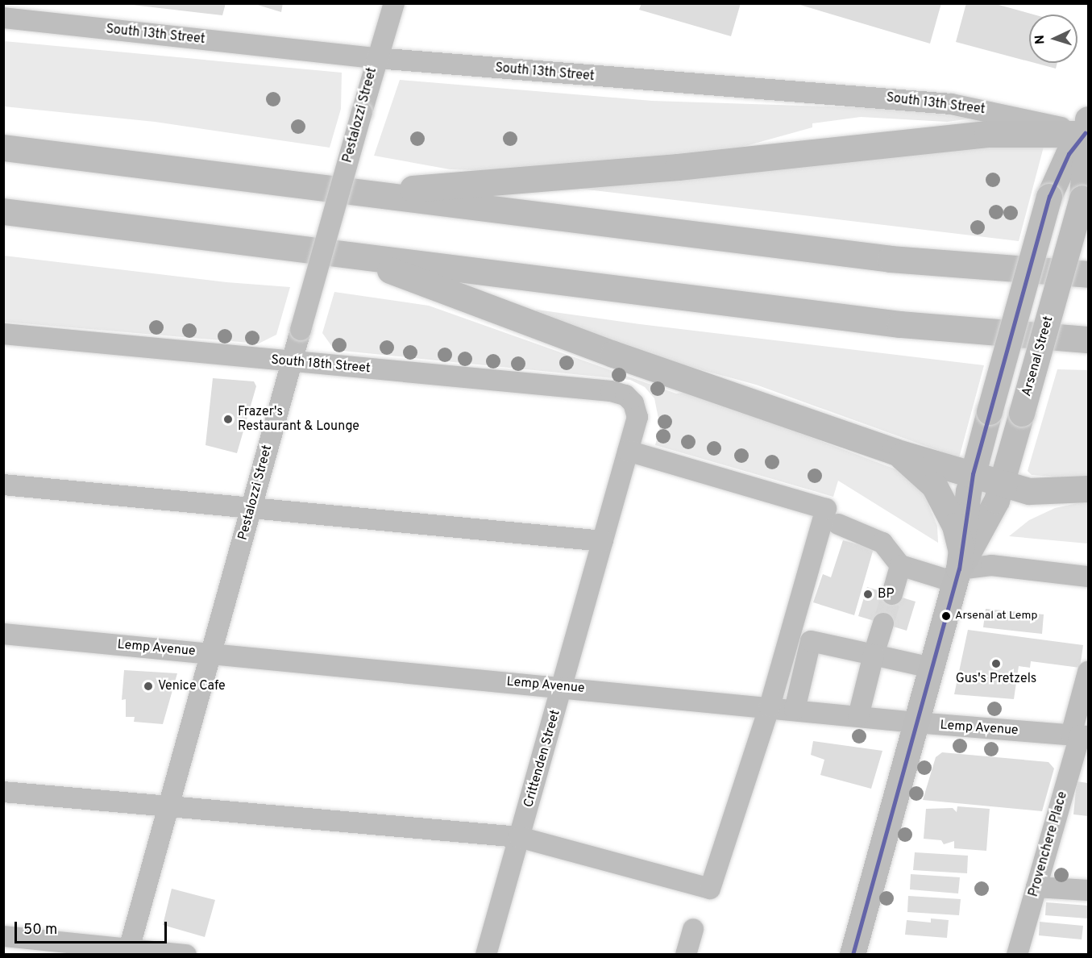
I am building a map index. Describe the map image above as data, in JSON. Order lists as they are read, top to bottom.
{
  "streets": {
    "main road": ["Arsenal Street"],
    "street": [
      "South 13th Street",
      "Pestalozzi Street",
      "South 18th Street",
      "Lemp Avenue",
      "Crittenden Street",
      "Provenchere Place"
    ]
  },
  "crossings": [
    ["South 13th Street", "Pestalozzi Street"],
    ["South 13th Street", "Arsenal Street"],
    ["Pestalozzi Street", "South 18th Street"],
    ["Pestalozzi Street", "Lemp Avenue"],
    ["Arsenal Street", "Lemp Avenue"],
    ["South 18th Street", "Crittenden Street"],
    ["Lemp Avenue", "Crittenden Street"],
    ["Lemp Avenue", "Provenchere Place"]
  ],
  "places": [
    "Frazer's Restaurant & Lounge",
    "BP",
    "Arsenal at Lemp",
    "Gus's Pretzels",
    "Venice Cafe"
  ],
  "scale_bar": "50 m",
  "north": "left"
}
